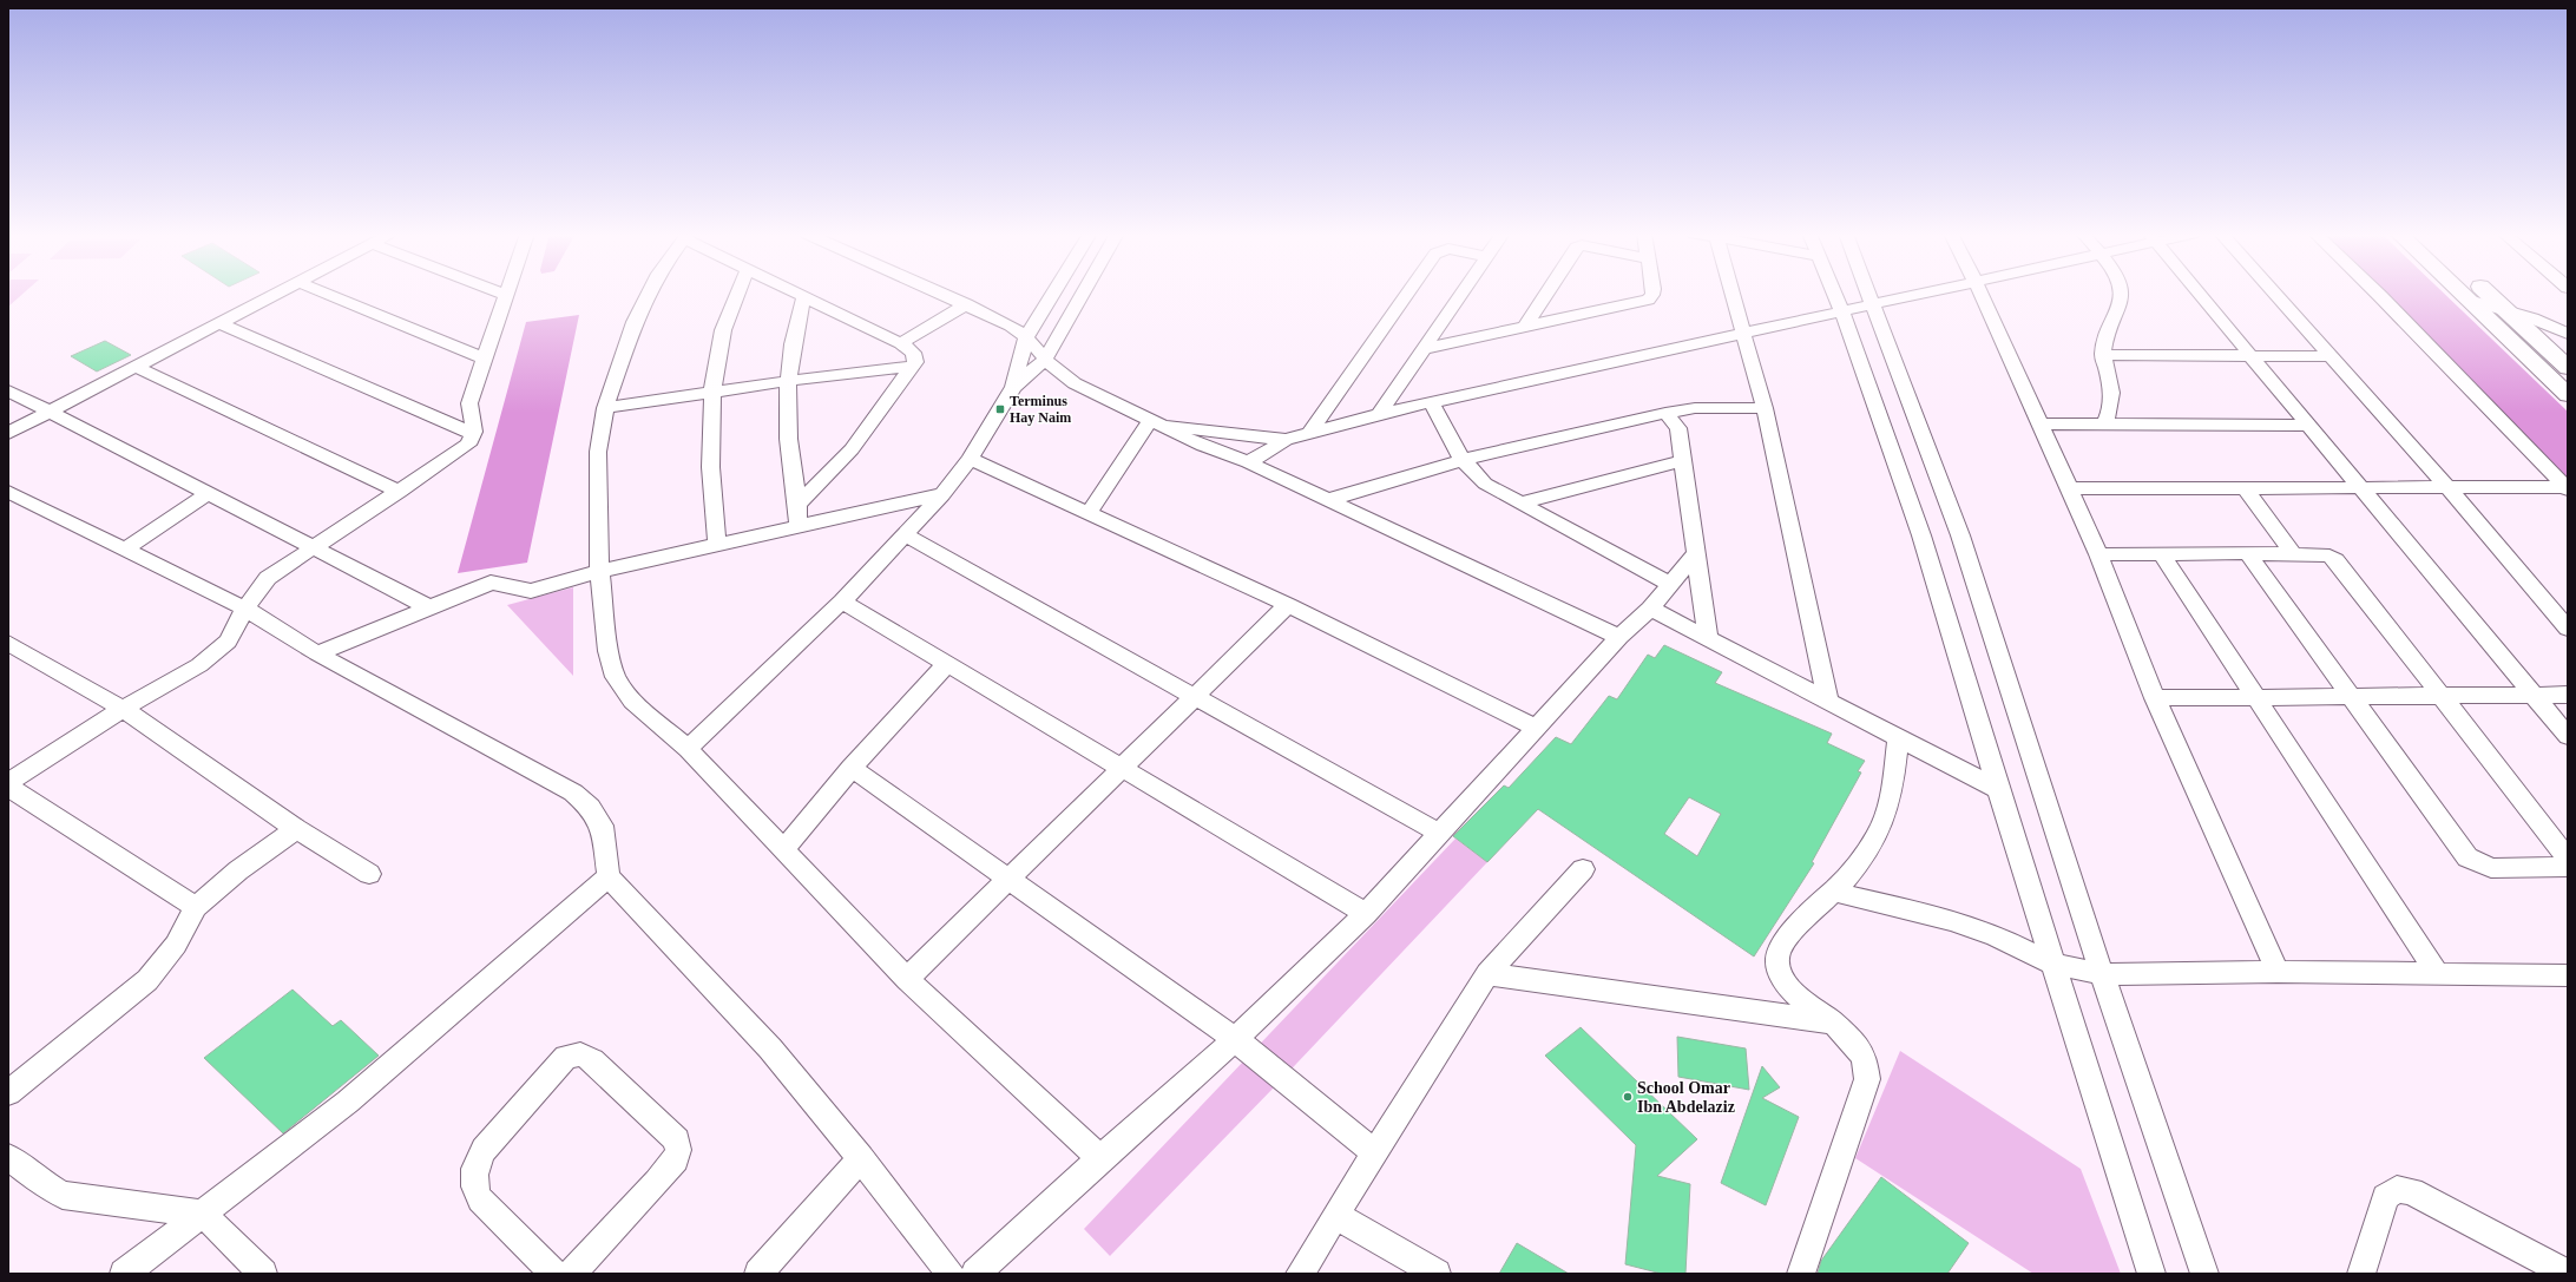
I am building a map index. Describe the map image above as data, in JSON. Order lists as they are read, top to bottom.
{
  "places": {
    "transit": ["Terminus Hay Naim"],
    "other": ["School Omar Ibn Abdelaziz"]
  }
}
